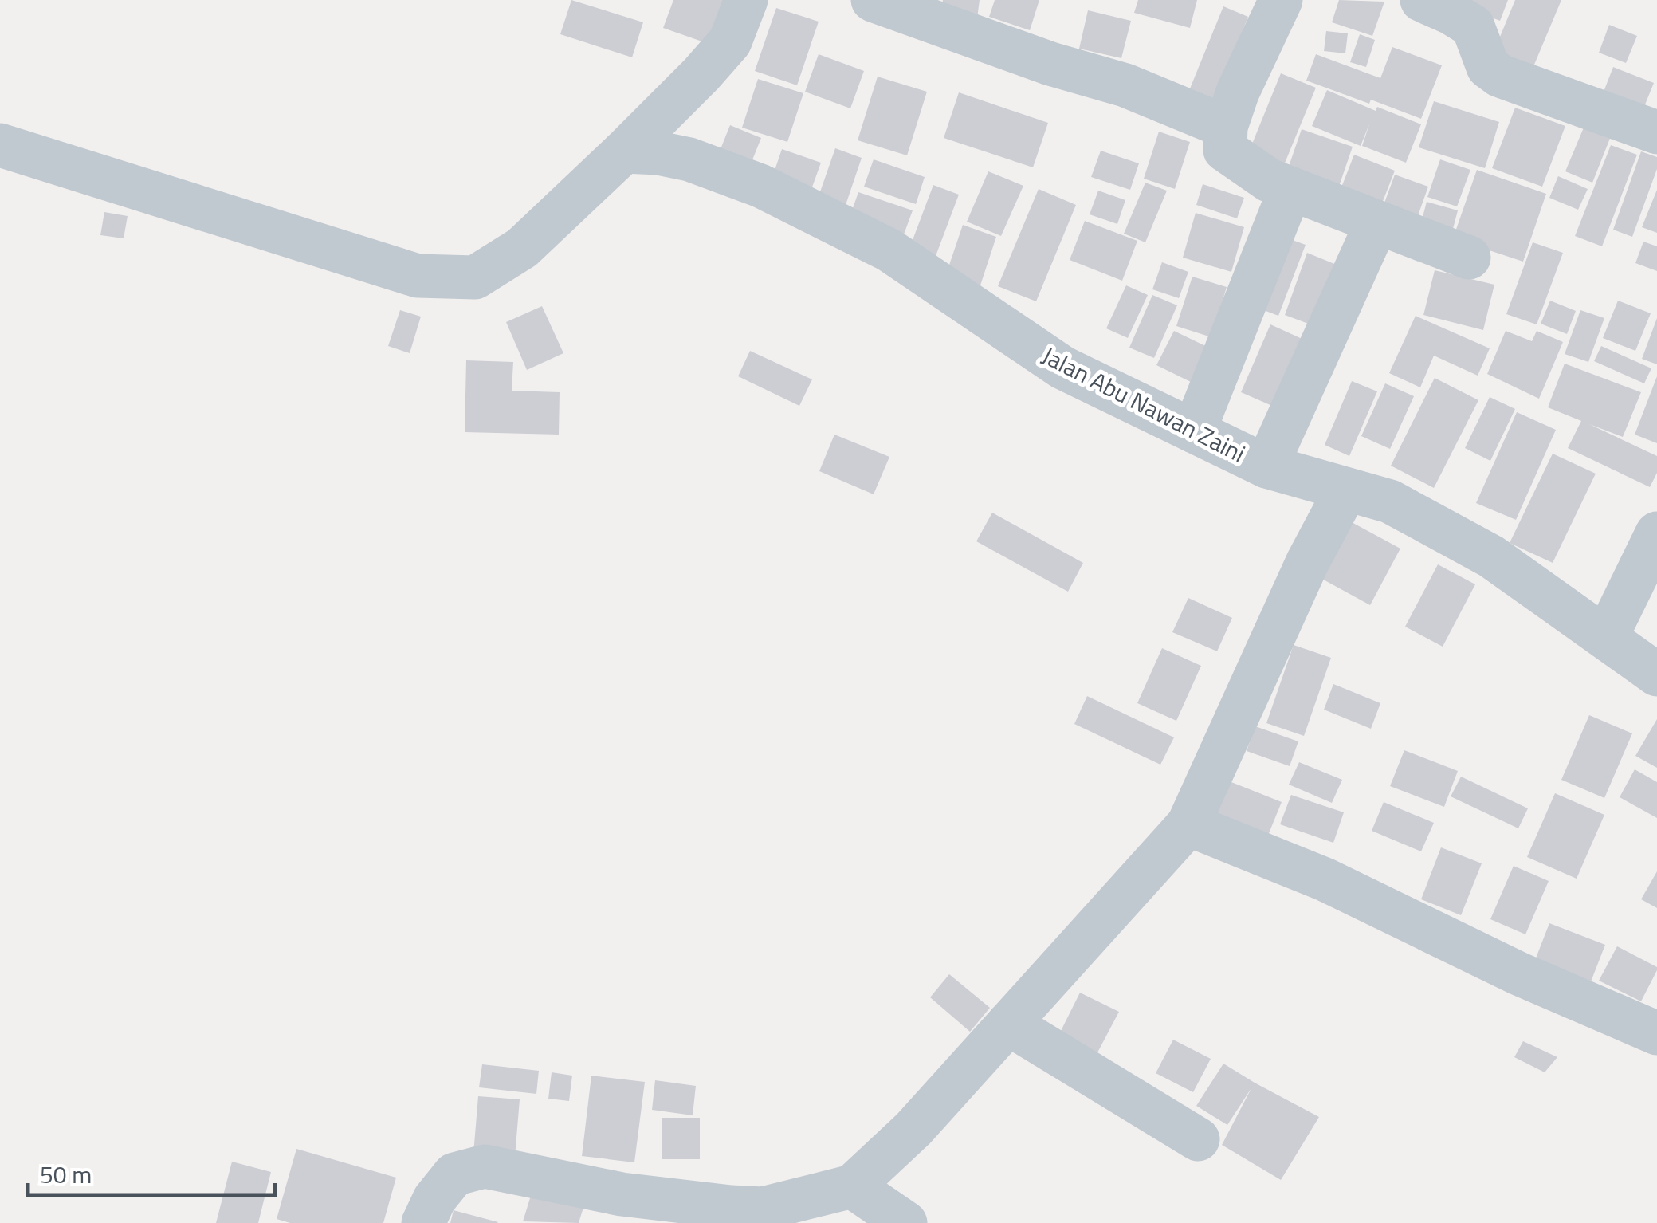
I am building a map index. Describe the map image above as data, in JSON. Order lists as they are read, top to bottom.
{
  "streets": {
    "street": ["Jalan Abu Nawan Zaini"]
  },
  "scale_bar": "50 m"
}
